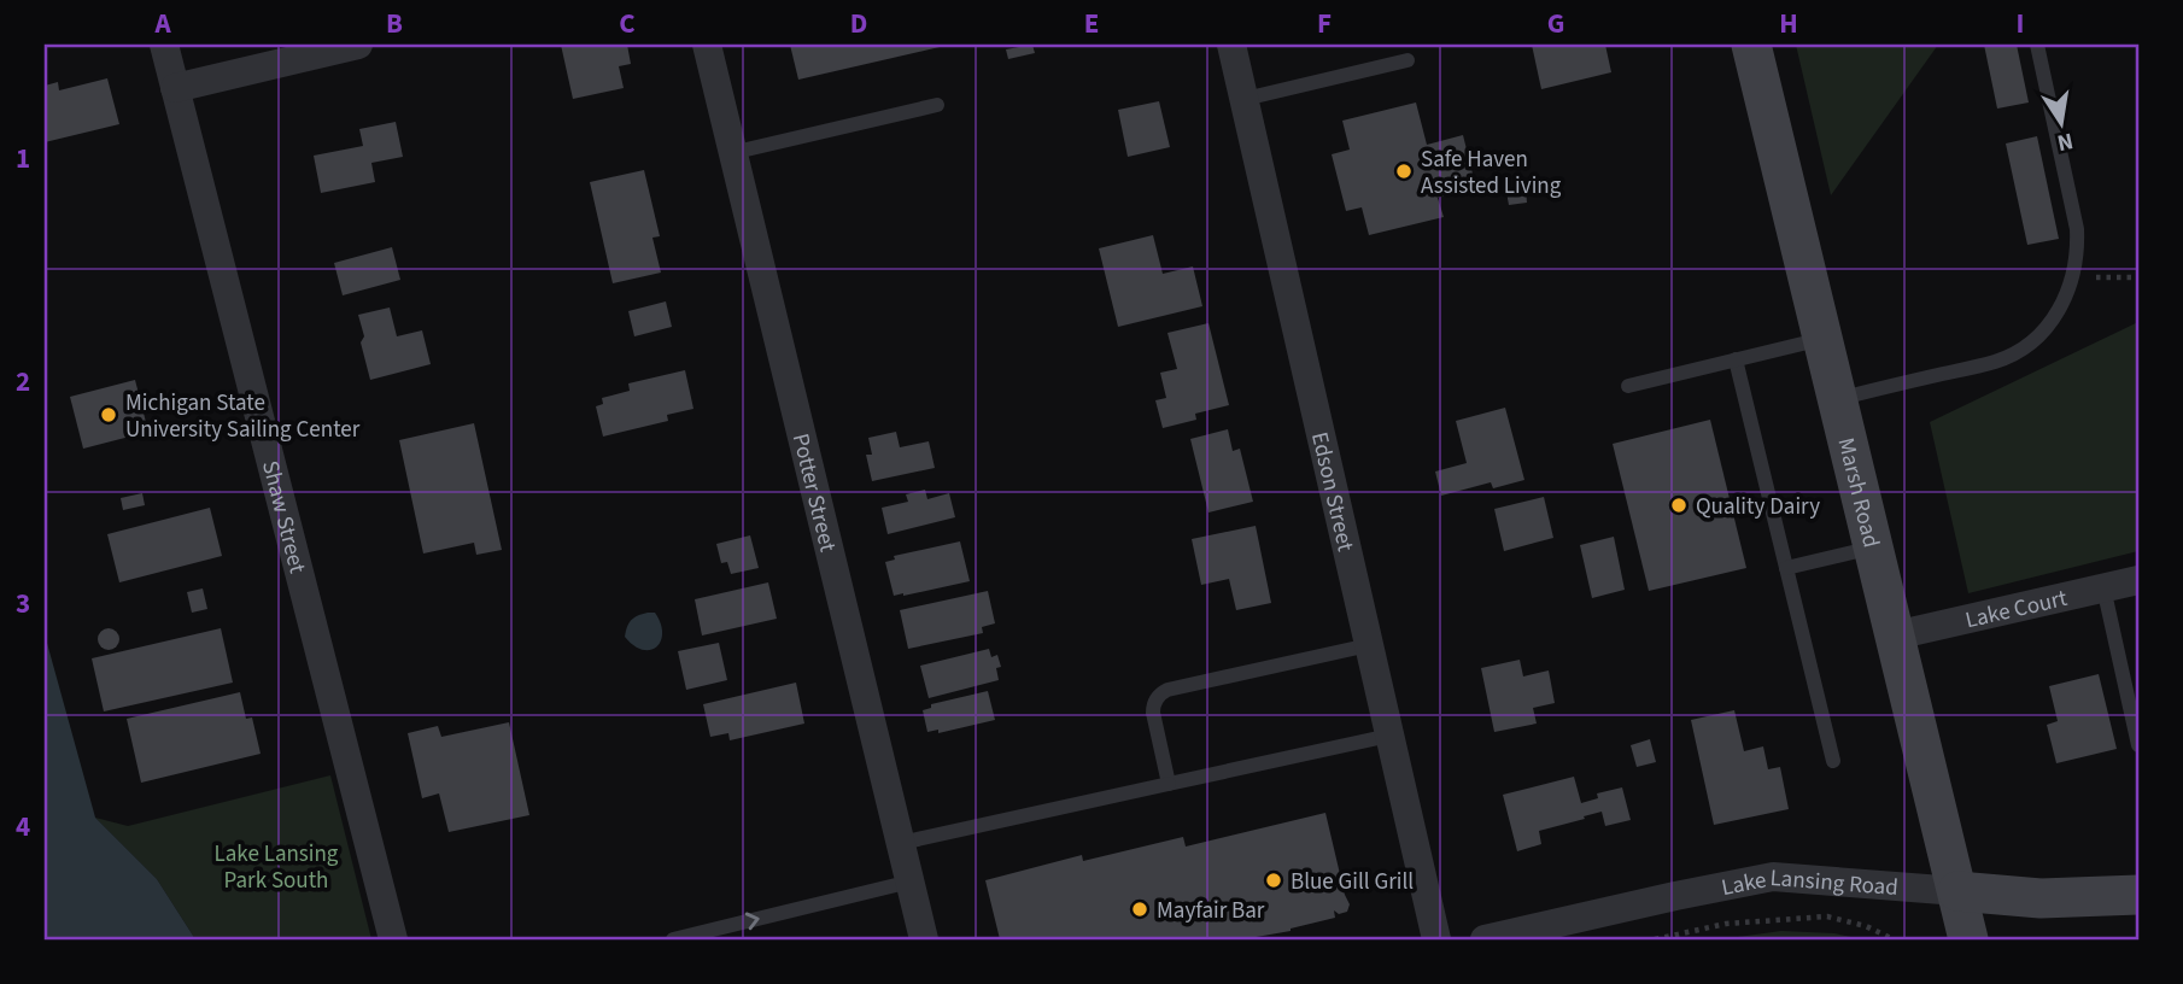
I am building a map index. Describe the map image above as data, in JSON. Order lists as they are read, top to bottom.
{
  "streets": {
    "main road": ["Marsh Road", "Lake Lansing Road"],
    "street": [
      "Potter Street",
      "Edson Street",
      "Shaw Street",
      "Lake Court"
    ]
  },
  "crossings": [
    ["Marsh Road", "Lake Court"],
    ["Marsh Road", "Lake Lansing Road"]
  ],
  "parks": ["Lake Lansing Park South"],
  "places": [
    "Safe Haven Assisted Living",
    "Michigan State University Sailing Center",
    "Quality Dairy",
    "Blue Gill Grill",
    "Mayfair Bar"
  ],
  "north": "bottom",
  "grid": {
    "columns": [
      "A",
      "B",
      "C",
      "D",
      "E",
      "F",
      "G",
      "H",
      "I"
    ],
    "rows": [
      "1",
      "2",
      "3",
      "4"
    ]
  }
}
